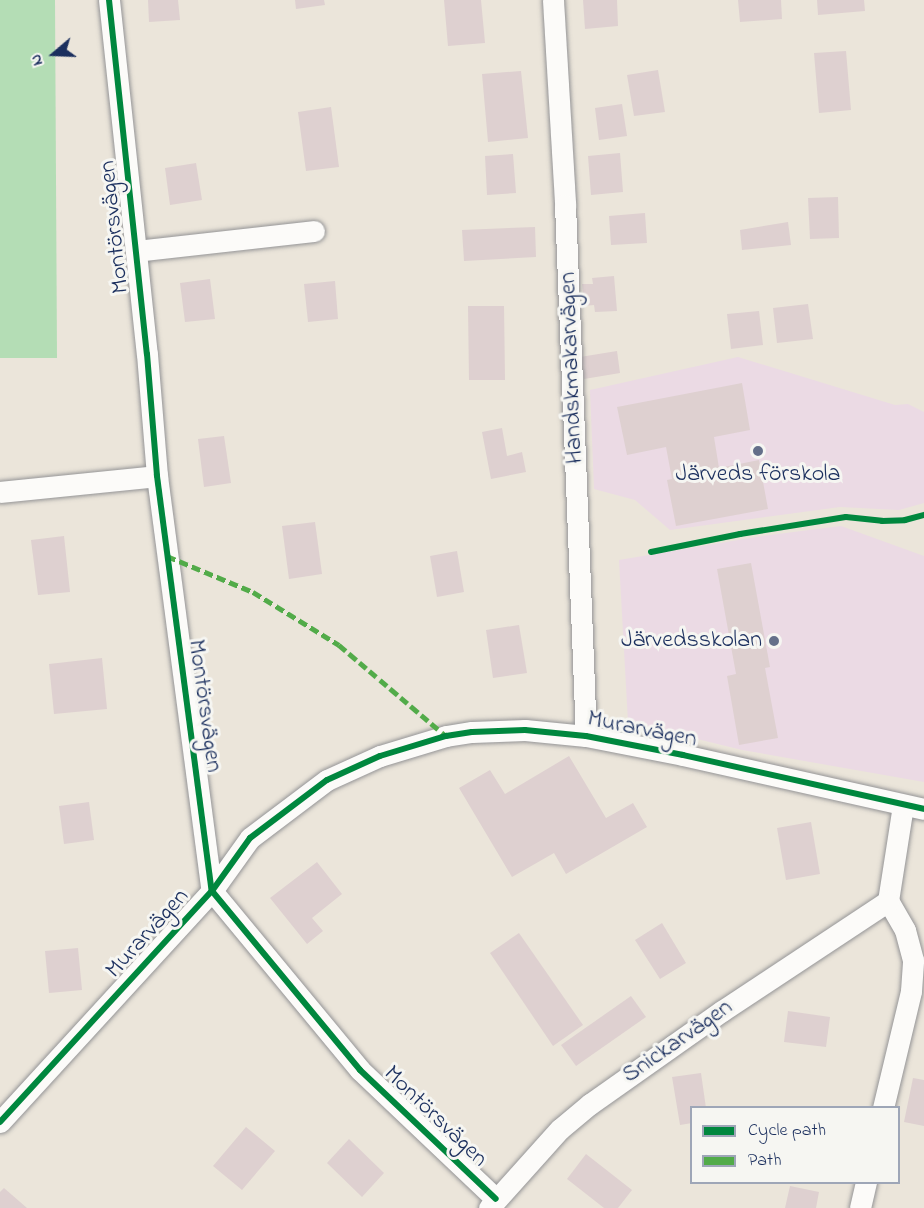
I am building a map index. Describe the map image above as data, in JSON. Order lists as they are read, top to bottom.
{
  "streets": {
    "street": [
      "Montörsvägen",
      "Handskmakarvägen",
      "Murarvägen",
      "Snickarvägen"
    ]
  },
  "crossings": [
    ["Montörsvägen", "Murarvägen"],
    ["Montörsvägen", "Snickarvägen"],
    ["Handskmakarvägen", "Murarvägen"]
  ],
  "places": ["Järveds förskola", "Järvedsskolan"],
  "legend": ["Cycle path", "Path"],
  "north": "left"
}
